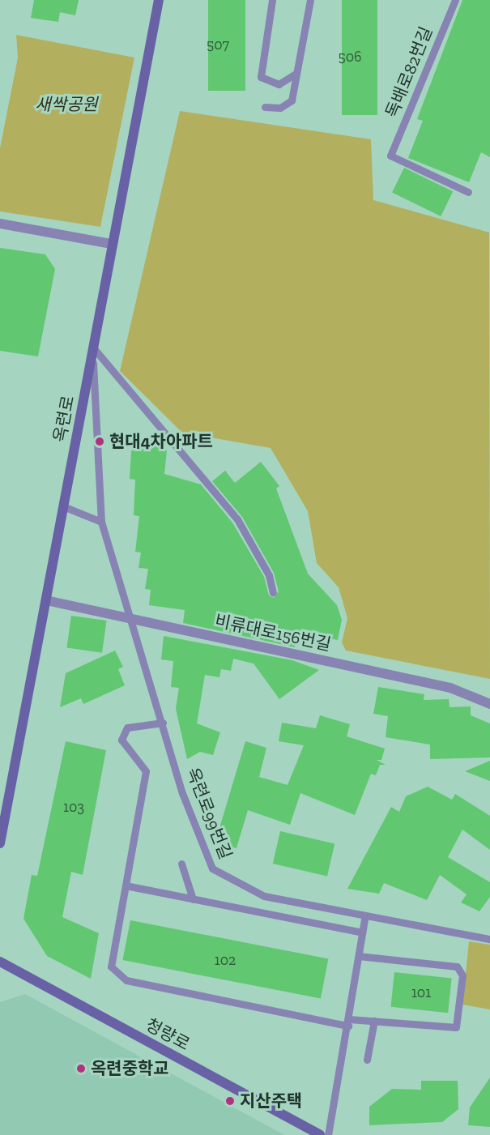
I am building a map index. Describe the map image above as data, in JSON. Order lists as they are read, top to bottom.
{
  "streets": {
    "street": ["옥련로", "비류대로156번길", "청량로"],
    "lane": ["독배로82번길", "옥련로99번길"]
  },
  "crossings": [
    ["옥련로", "비류대로156번길"],
    ["옥련로", "옥련로99번길"],
    ["비류대로156번길", "옥련로99번길"]
  ],
  "parks": ["새싹공원"],
  "places": ["현대4차아파트", "옥련중학교", "지산주택"],
  "house_numbers": [
    "507",
    "506",
    "103",
    "102",
    "101"
  ]
}
